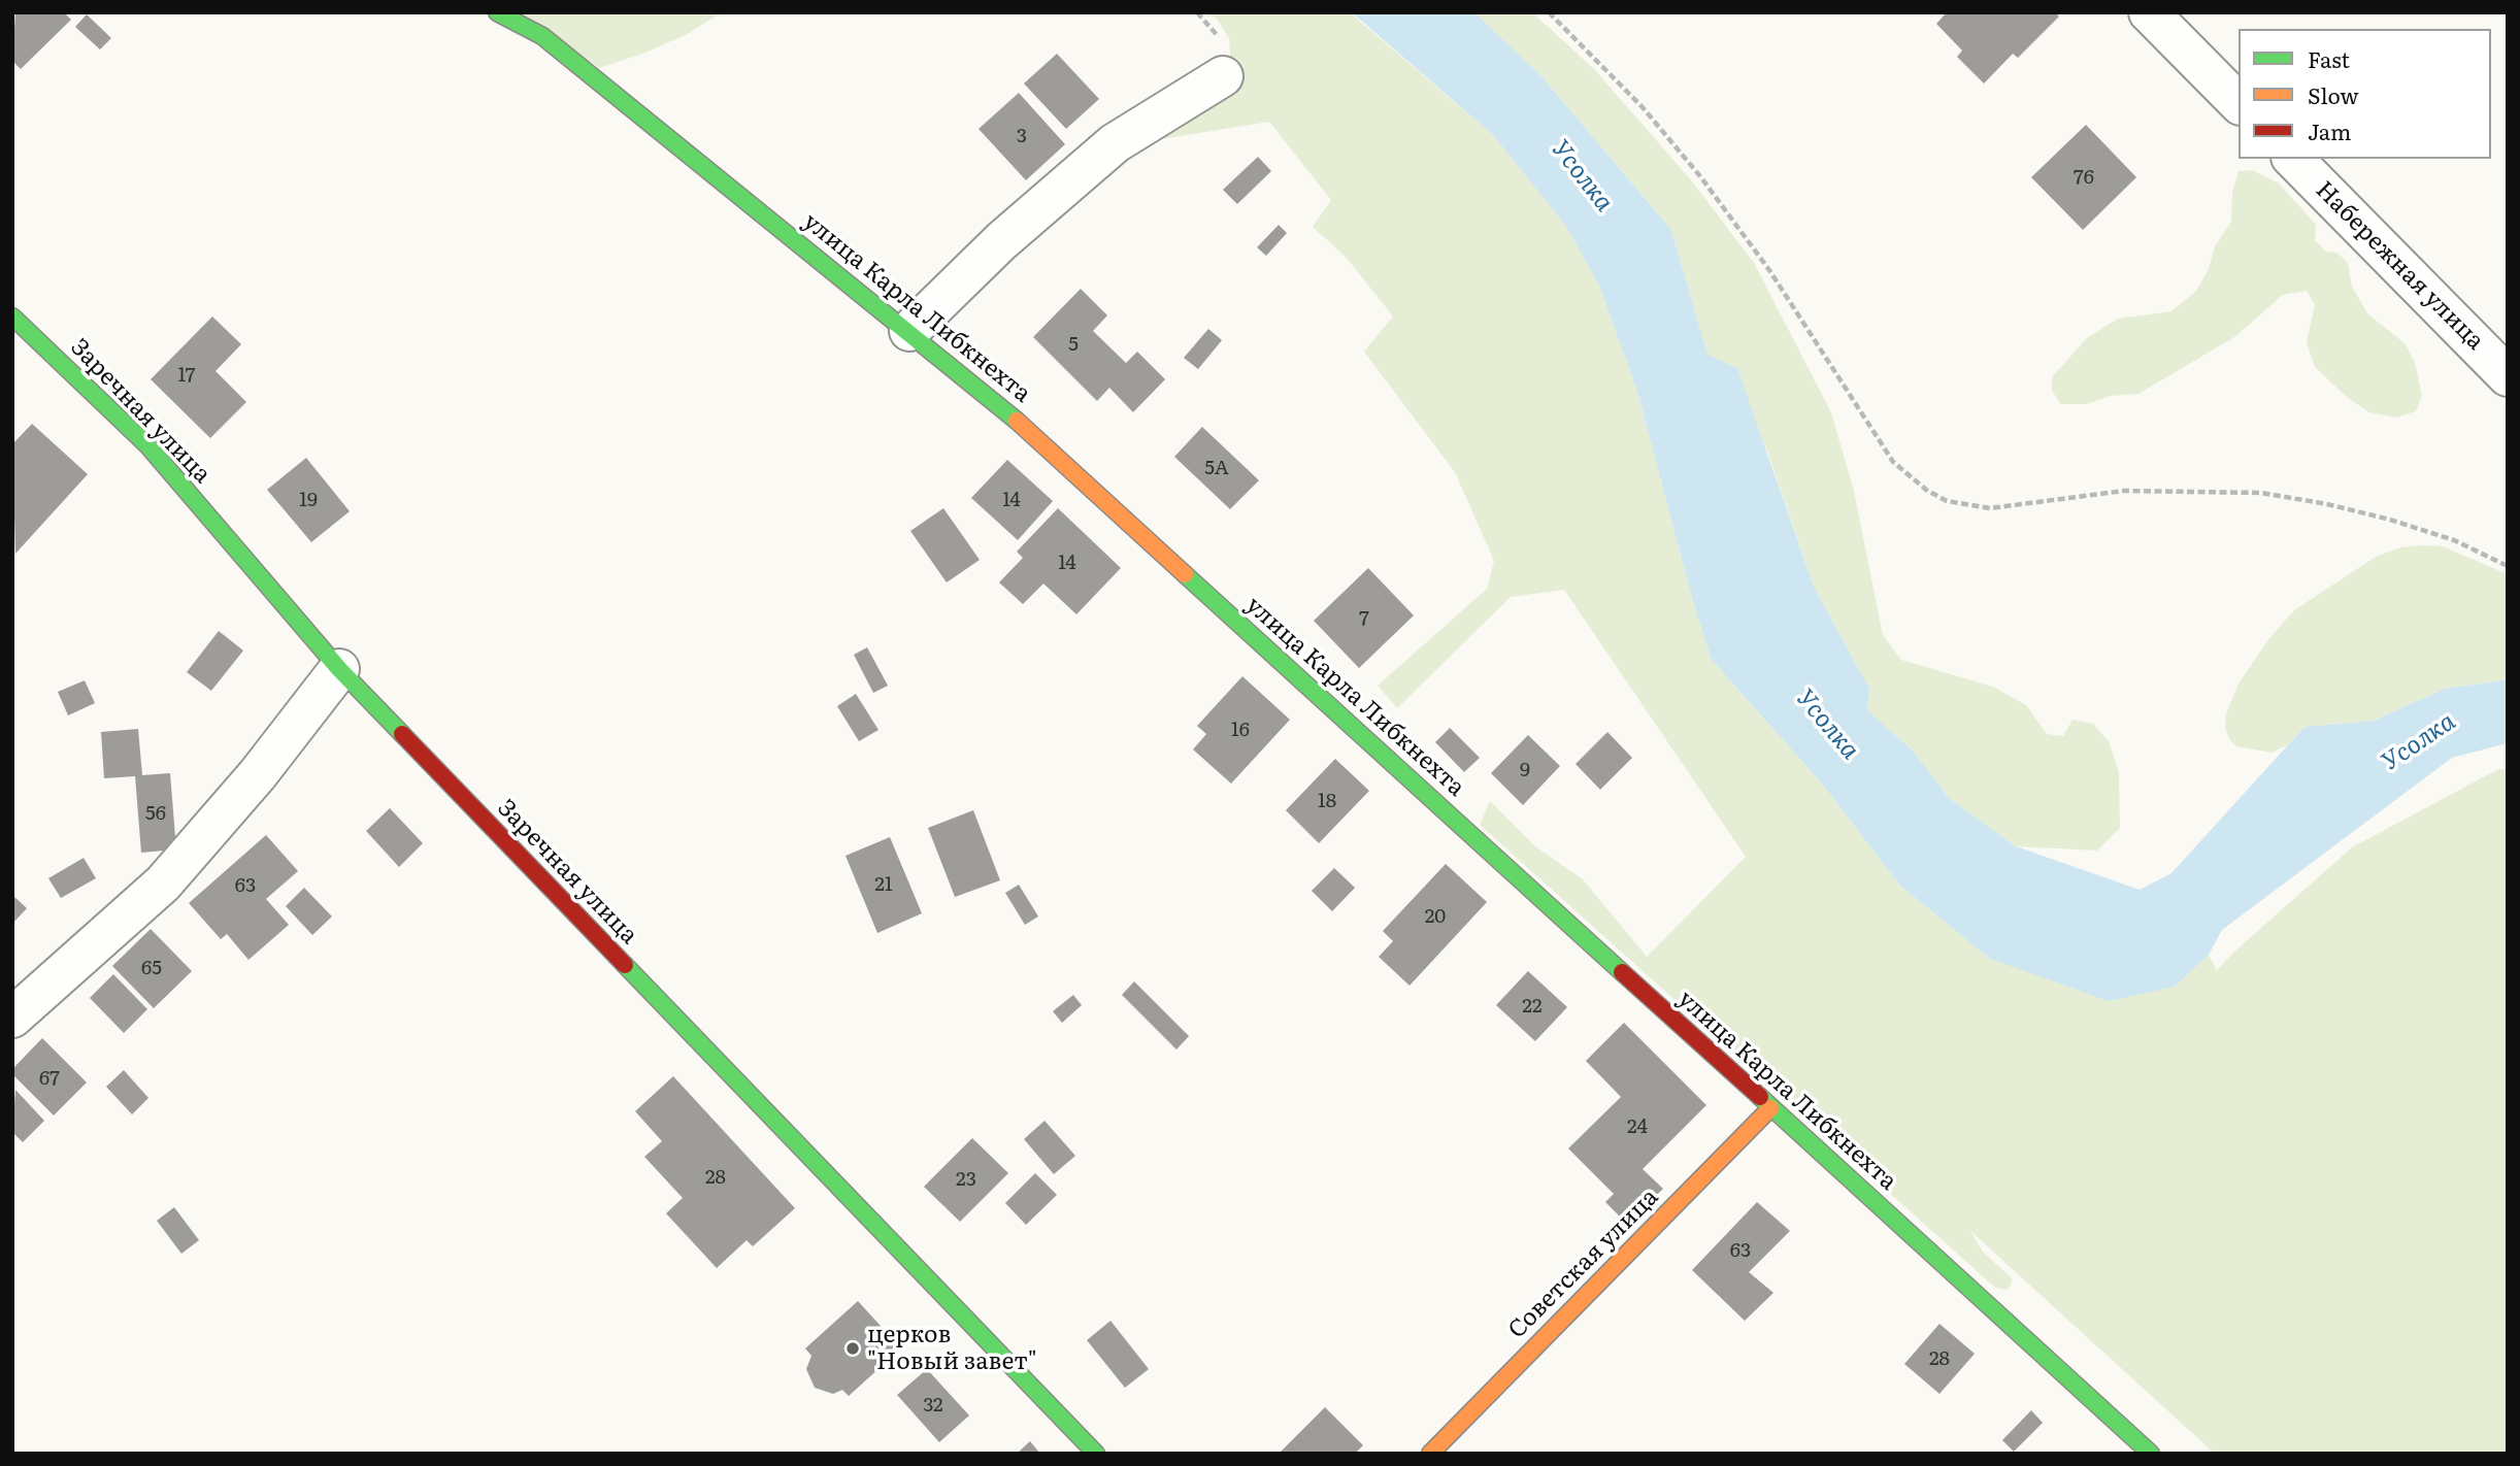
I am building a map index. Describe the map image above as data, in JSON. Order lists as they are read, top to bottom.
{
  "streets": {
    "street": [
      "Набережная улица",
      "улица Карла Либкнехта",
      "Заречная улица",
      "Советская улица"
    ]
  },
  "crossings": [
    ["улица Карла Либкнехта", "Советская улица"]
  ],
  "water": ["Усолка"],
  "places": ["церков \"Новый завет\""],
  "house_numbers": [
    "3",
    "76",
    "5",
    "17",
    "5А",
    "19",
    "14",
    "14",
    "7",
    "16",
    "9",
    "18",
    "56",
    "21",
    "63",
    "20",
    "65",
    "22",
    "67",
    "24",
    "28",
    "23",
    "63",
    "28",
    "32"
  ],
  "legend": ["Fast", "Slow", "Jam"]
}
